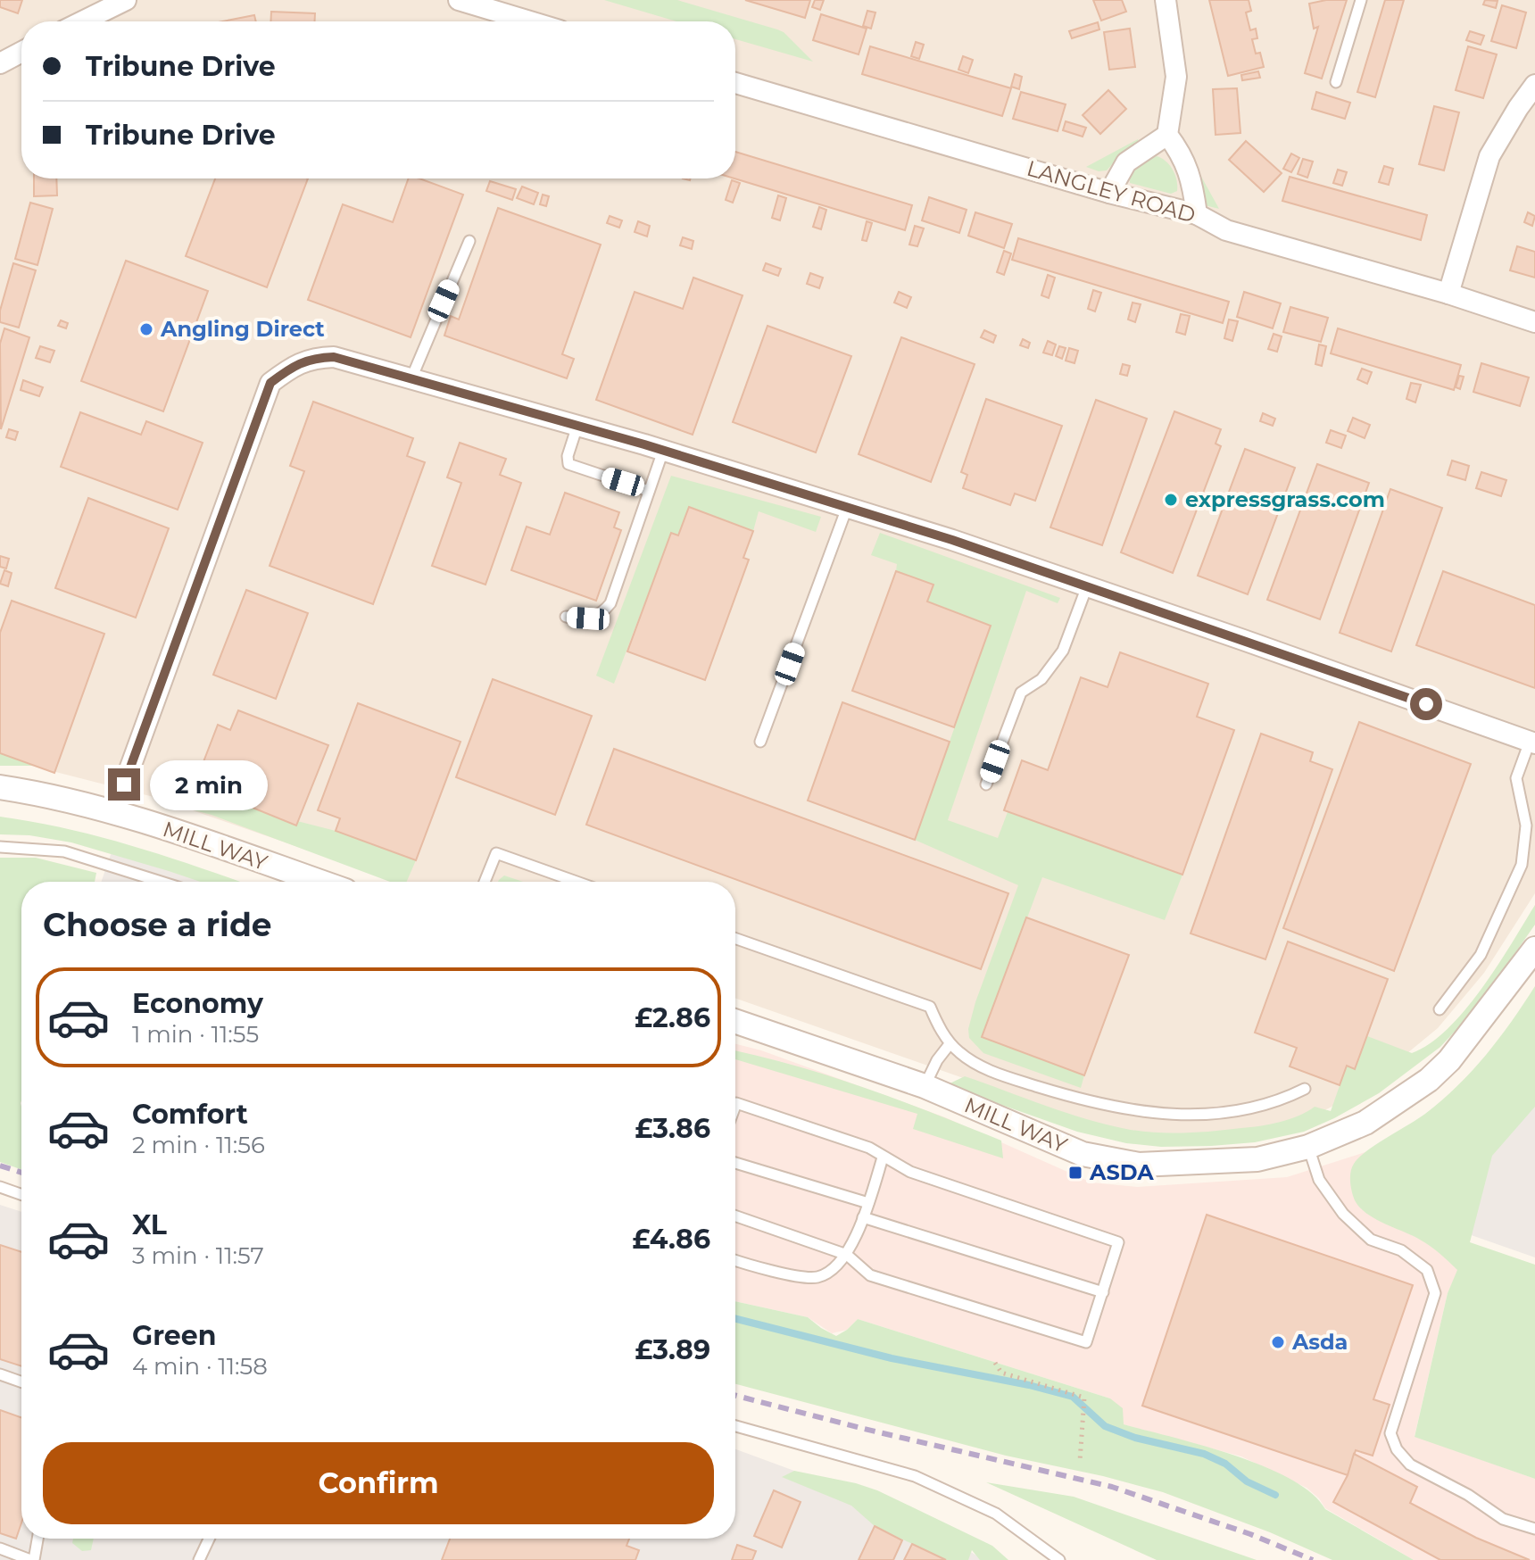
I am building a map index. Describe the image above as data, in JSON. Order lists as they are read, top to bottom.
{
  "streets": {
    "street": ["LANGLEY ROAD", "MILL WAY"]
  },
  "places": {
    "other": ["Angling Direct", "expressgrass.com", "Asda"],
    "transit": ["ASDA"]
  },
  "page": {
    "banner": ["Tribune Drive", "Tribune Drive"],
    "bubble": "2 min",
    "heading": "Choose a ride",
    "list": [
      {
        "name": "Economy",
        "note": "1 min · 11:55",
        "value": "£2.86"
      },
      {
        "name": "Comfort",
        "note": "2 min · 11:56",
        "value": "£3.86"
      },
      {
        "name": "XL",
        "note": "3 min · 11:57",
        "value": "£4.86"
      },
      {
        "name": "Green",
        "note": "4 min · 11:58",
        "value": "£3.89"
      }
    ],
    "buttons": "Confirm"
  }
}
